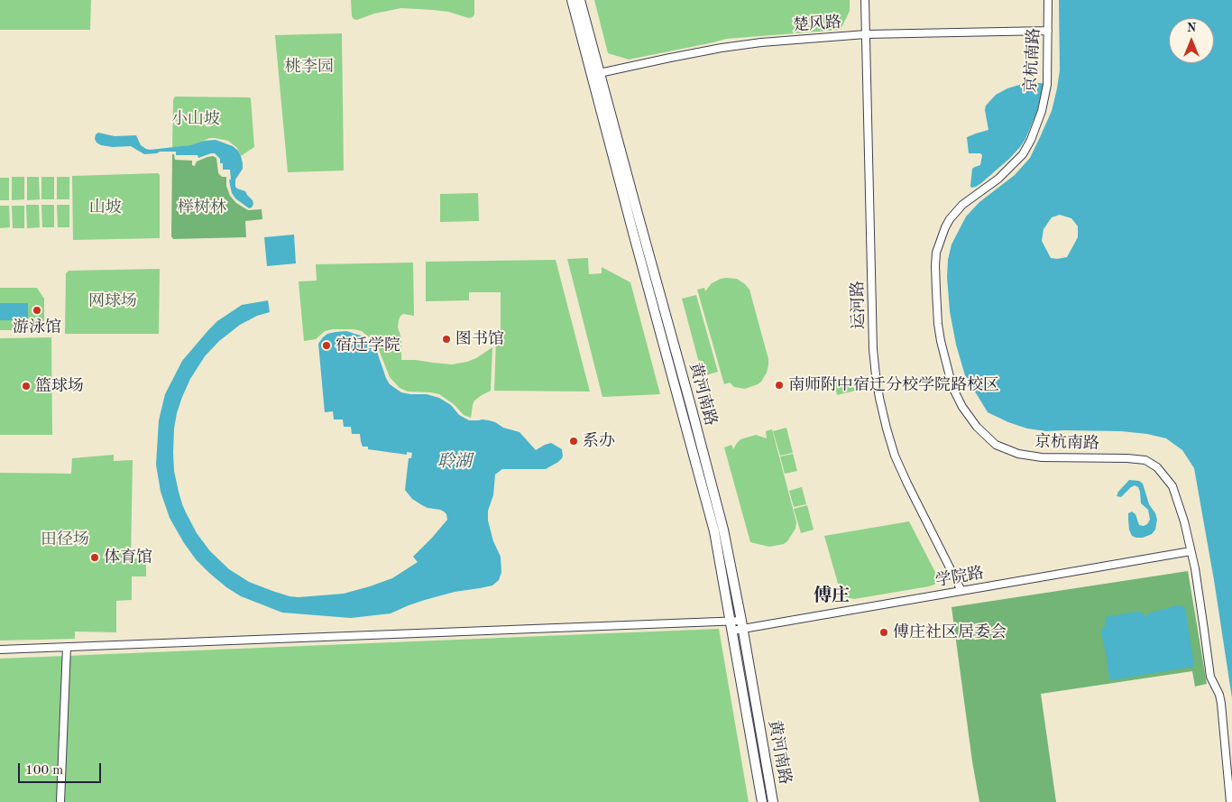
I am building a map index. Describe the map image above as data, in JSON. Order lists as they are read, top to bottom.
{
  "streets": {
    "main road": ["黄河南路"],
    "street": [
      "楚风路",
      "京杭南路",
      "运河路",
      "学院路"
    ]
  },
  "crossings": [
    ["楚风路", "京杭南路"],
    ["楚风路", "运河路"],
    ["楚风路", "黄河南路"],
    ["京杭南路", "学院路"],
    ["运河路", "学院路"],
    ["黄河南路", "学院路"]
  ],
  "districts": ["傅庄"],
  "water": ["聆湖"],
  "parks": [
    "桃李园",
    "小山坡",
    "山坡",
    "榉树林",
    "网球场",
    "田径场"
  ],
  "places": [
    "游泳馆",
    "图书馆",
    "宿迁学院",
    "南师附中宿迁分校学院路校区",
    "篮球场",
    "系办",
    "体育馆",
    "傅庄社区居委会"
  ],
  "scale_bar": "100 m",
  "north": "top"
}
